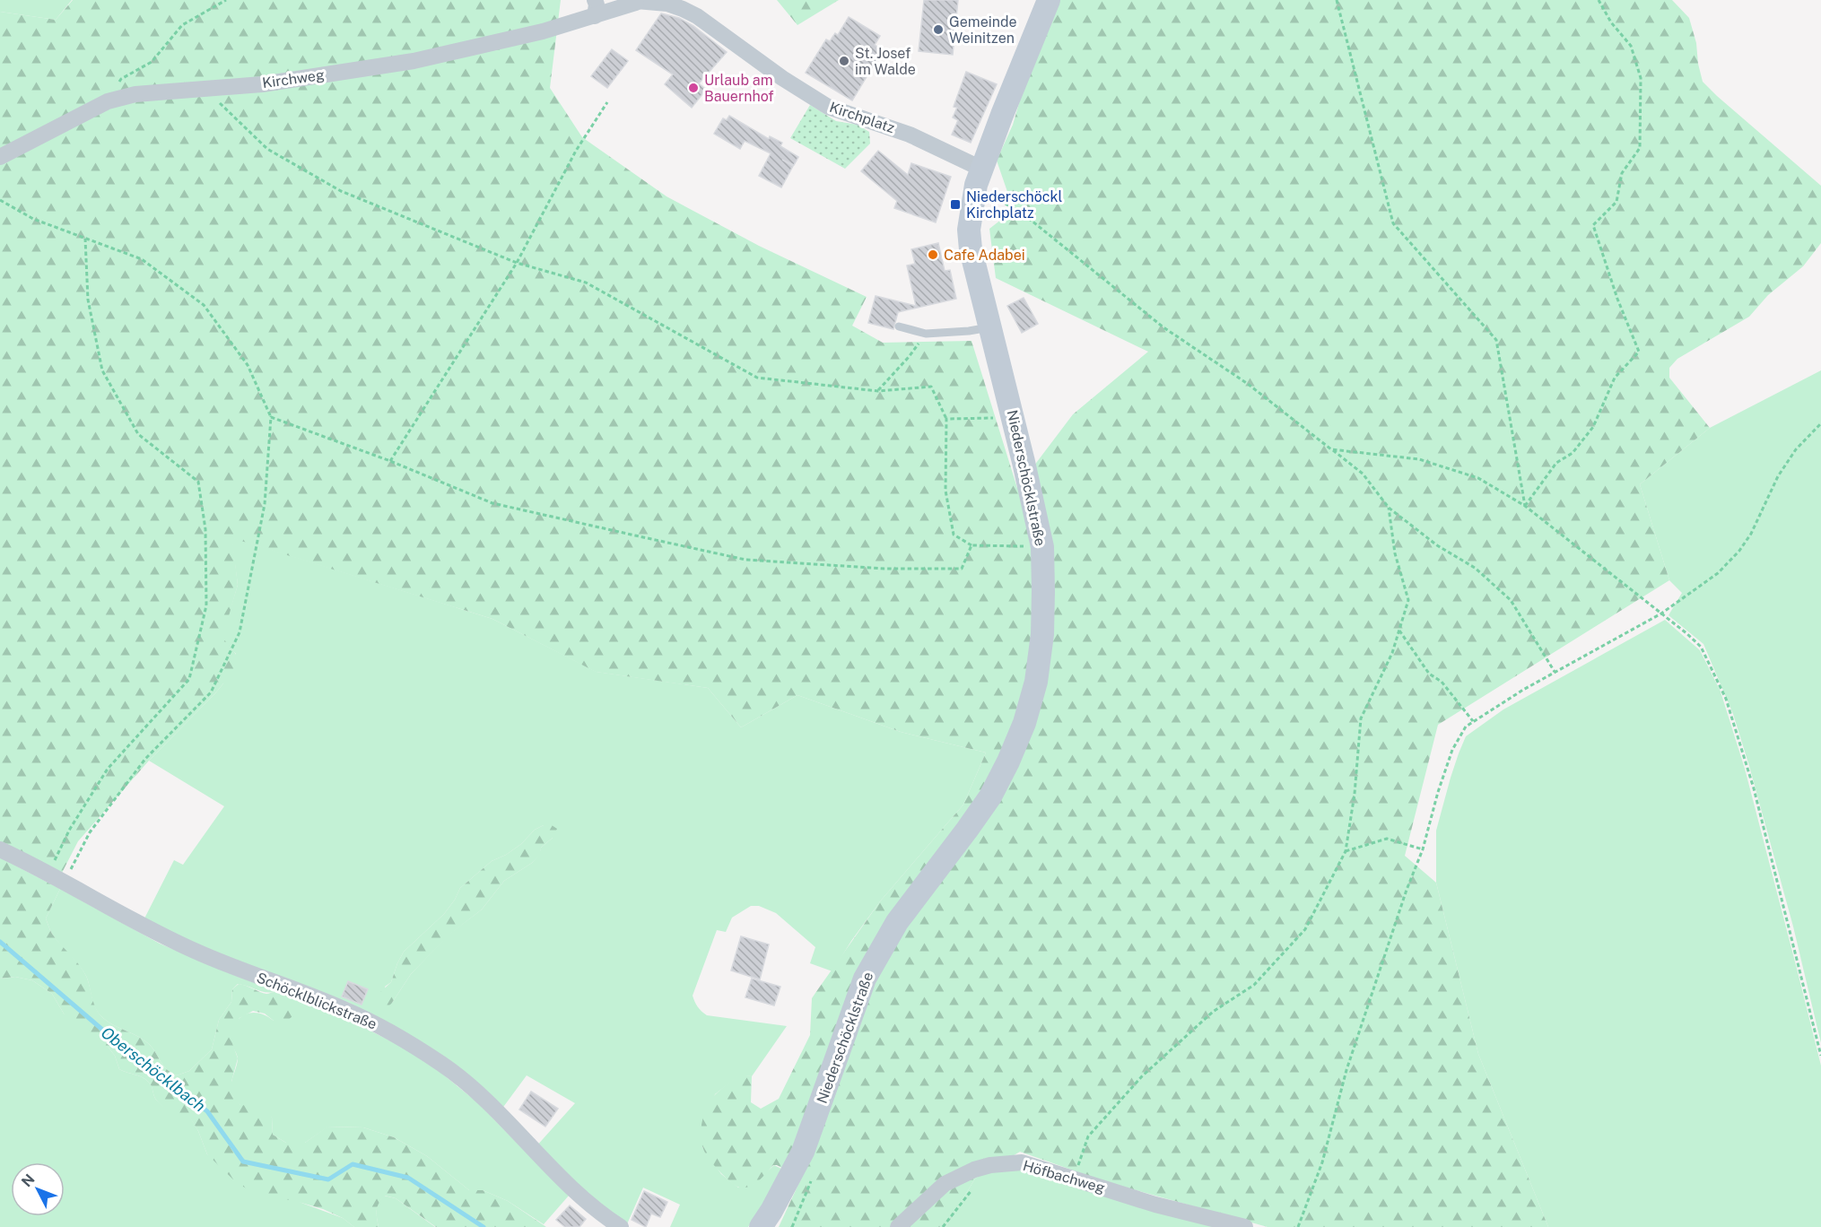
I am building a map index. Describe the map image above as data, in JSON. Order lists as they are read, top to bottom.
{
  "streets": {
    "main road": ["Niederschöcklstraße"],
    "street": [
      "Kirchweg",
      "Kirchplatz",
      "Schöcklblickstraße",
      "Höfbachweg"
    ]
  },
  "crossings": [
    ["Kirchweg", "Kirchplatz"],
    ["Kirchplatz", "Niederschöcklstraße"]
  ],
  "water": ["Oberschöcklbach"],
  "places": {
    "other": [
      "Gemeinde Weinitzen",
      "St. Josef im Walde",
      "Urlaub am Bauernhof",
      "Cafe Adabei"
    ],
    "transit": ["Niederschöckl Kirchplatz"]
  },
  "north": "top left"
}
